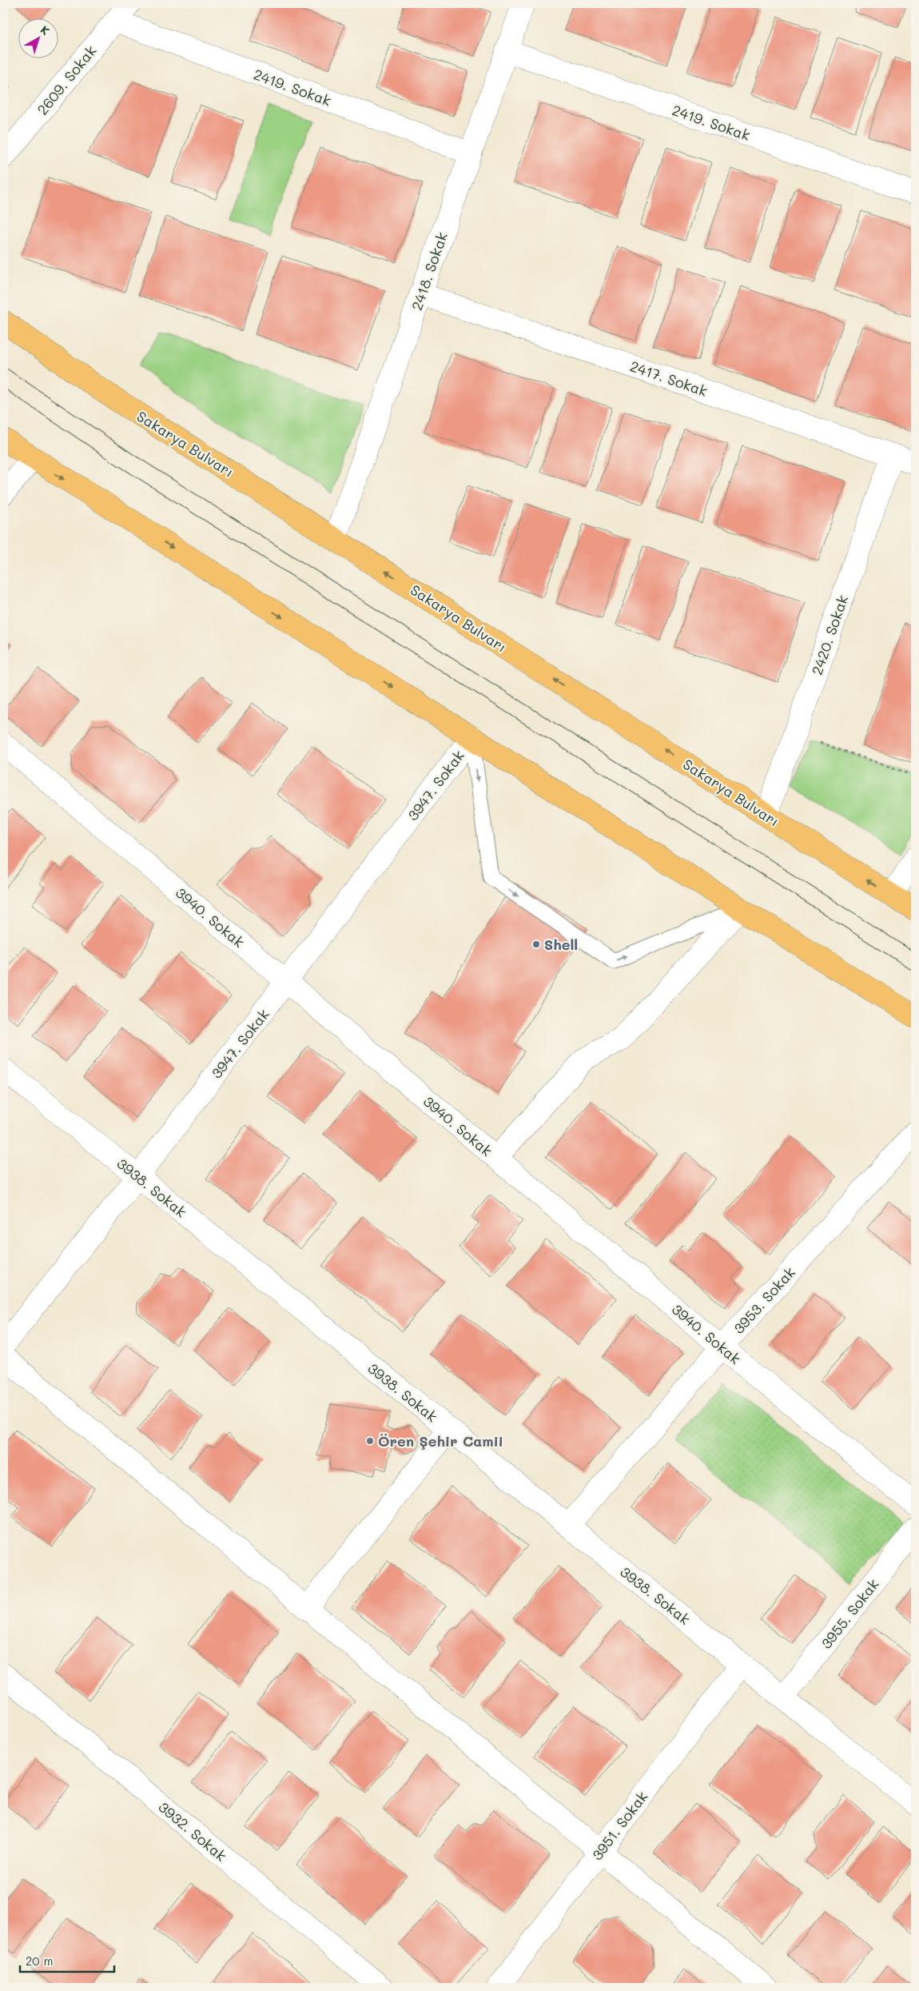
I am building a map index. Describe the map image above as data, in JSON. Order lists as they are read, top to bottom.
{
  "streets": {
    "main road": ["Sakarya Bulvarı"],
    "street": [
      "2609. Sokak",
      "2419. Sokak",
      "2418. Sokak",
      "2417. Sokak",
      "2420. Sokak",
      "3947. Sokak",
      "3940. Sokak",
      "3938. Sokak",
      "3953. Sokak",
      "3955. Sokak",
      "3951. Sokak",
      "3932. Sokak"
    ]
  },
  "crossings": [
    ["2609. Sokak", "2419. Sokak"],
    ["2419. Sokak", "2418. Sokak"],
    ["2418. Sokak", "2417. Sokak"],
    ["2418. Sokak", "Sakarya Bulvarı"],
    ["2417. Sokak", "2420. Sokak"],
    ["Sakarya Bulvarı", "2420. Sokak"],
    ["3947. Sokak", "3940. Sokak"],
    ["3947. Sokak", "3938. Sokak"],
    ["3940. Sokak", "3953. Sokak"],
    ["3938. Sokak", "3953. Sokak"],
    ["3938. Sokak", "3955. Sokak"],
    ["3938. Sokak", "3951. Sokak"]
  ],
  "places": ["Shell", "Ören Şehir Camii"],
  "scale_bar": "20 m",
  "north": "top right"
}
